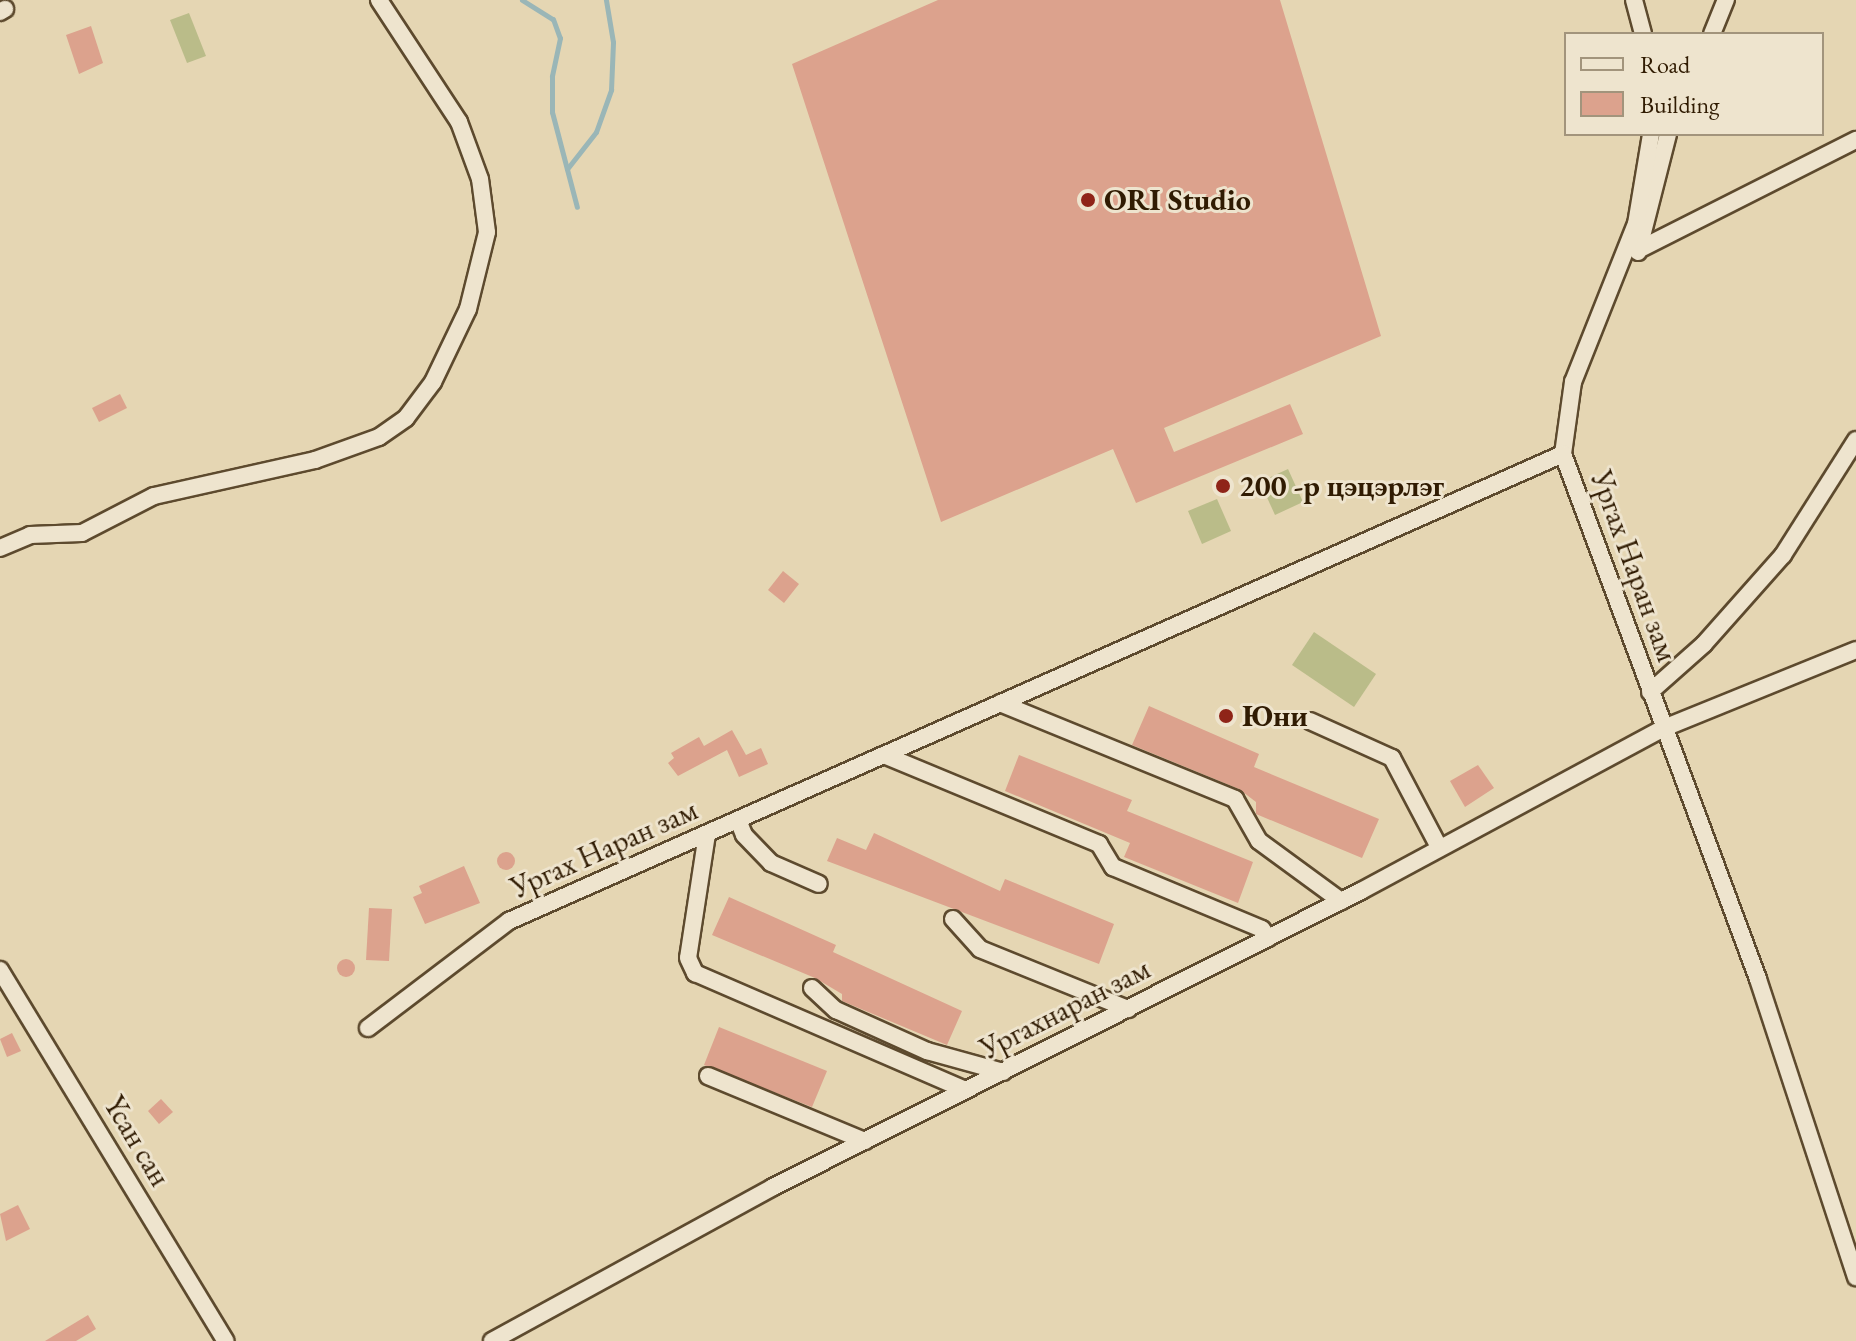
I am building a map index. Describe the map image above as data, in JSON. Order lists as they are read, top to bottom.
{
  "streets": {
    "street": ["Ургах Наран зам", "Ургахнаран зам", "Үсан сан"]
  },
  "crossings": [
    ["Ургах Наран зам", "Ургахнаран зам"]
  ],
  "places": ["ORI Studio", "200 -р цэцэрлэг", "Юни"],
  "legend": ["Road", "Building"]
}
